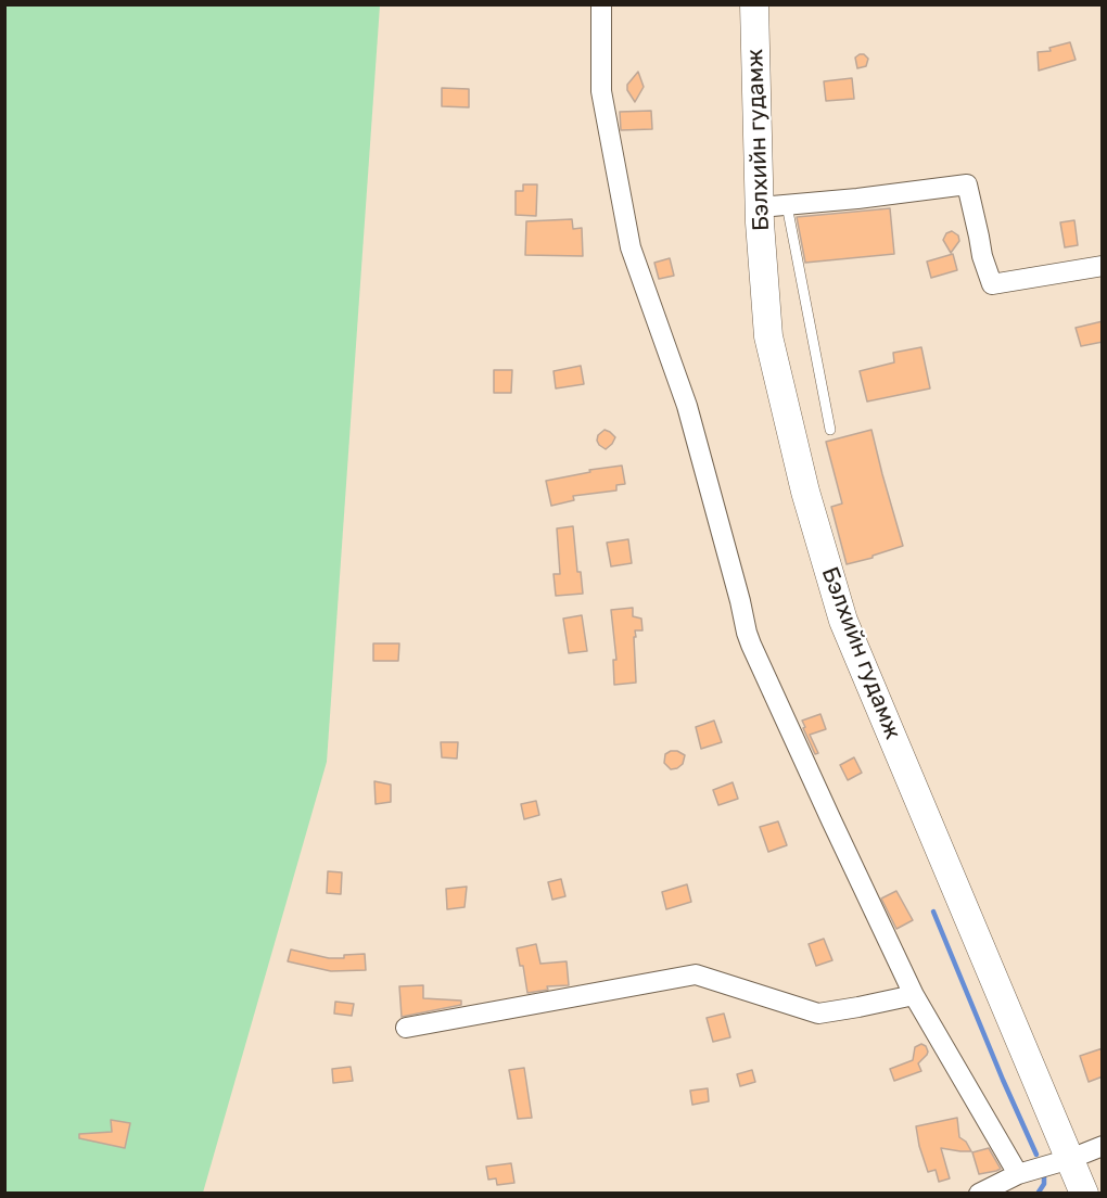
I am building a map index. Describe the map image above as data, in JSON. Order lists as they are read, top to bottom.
{
  "streets": {
    "main road": ["Бэлхийн гудамж"]
  }
}
